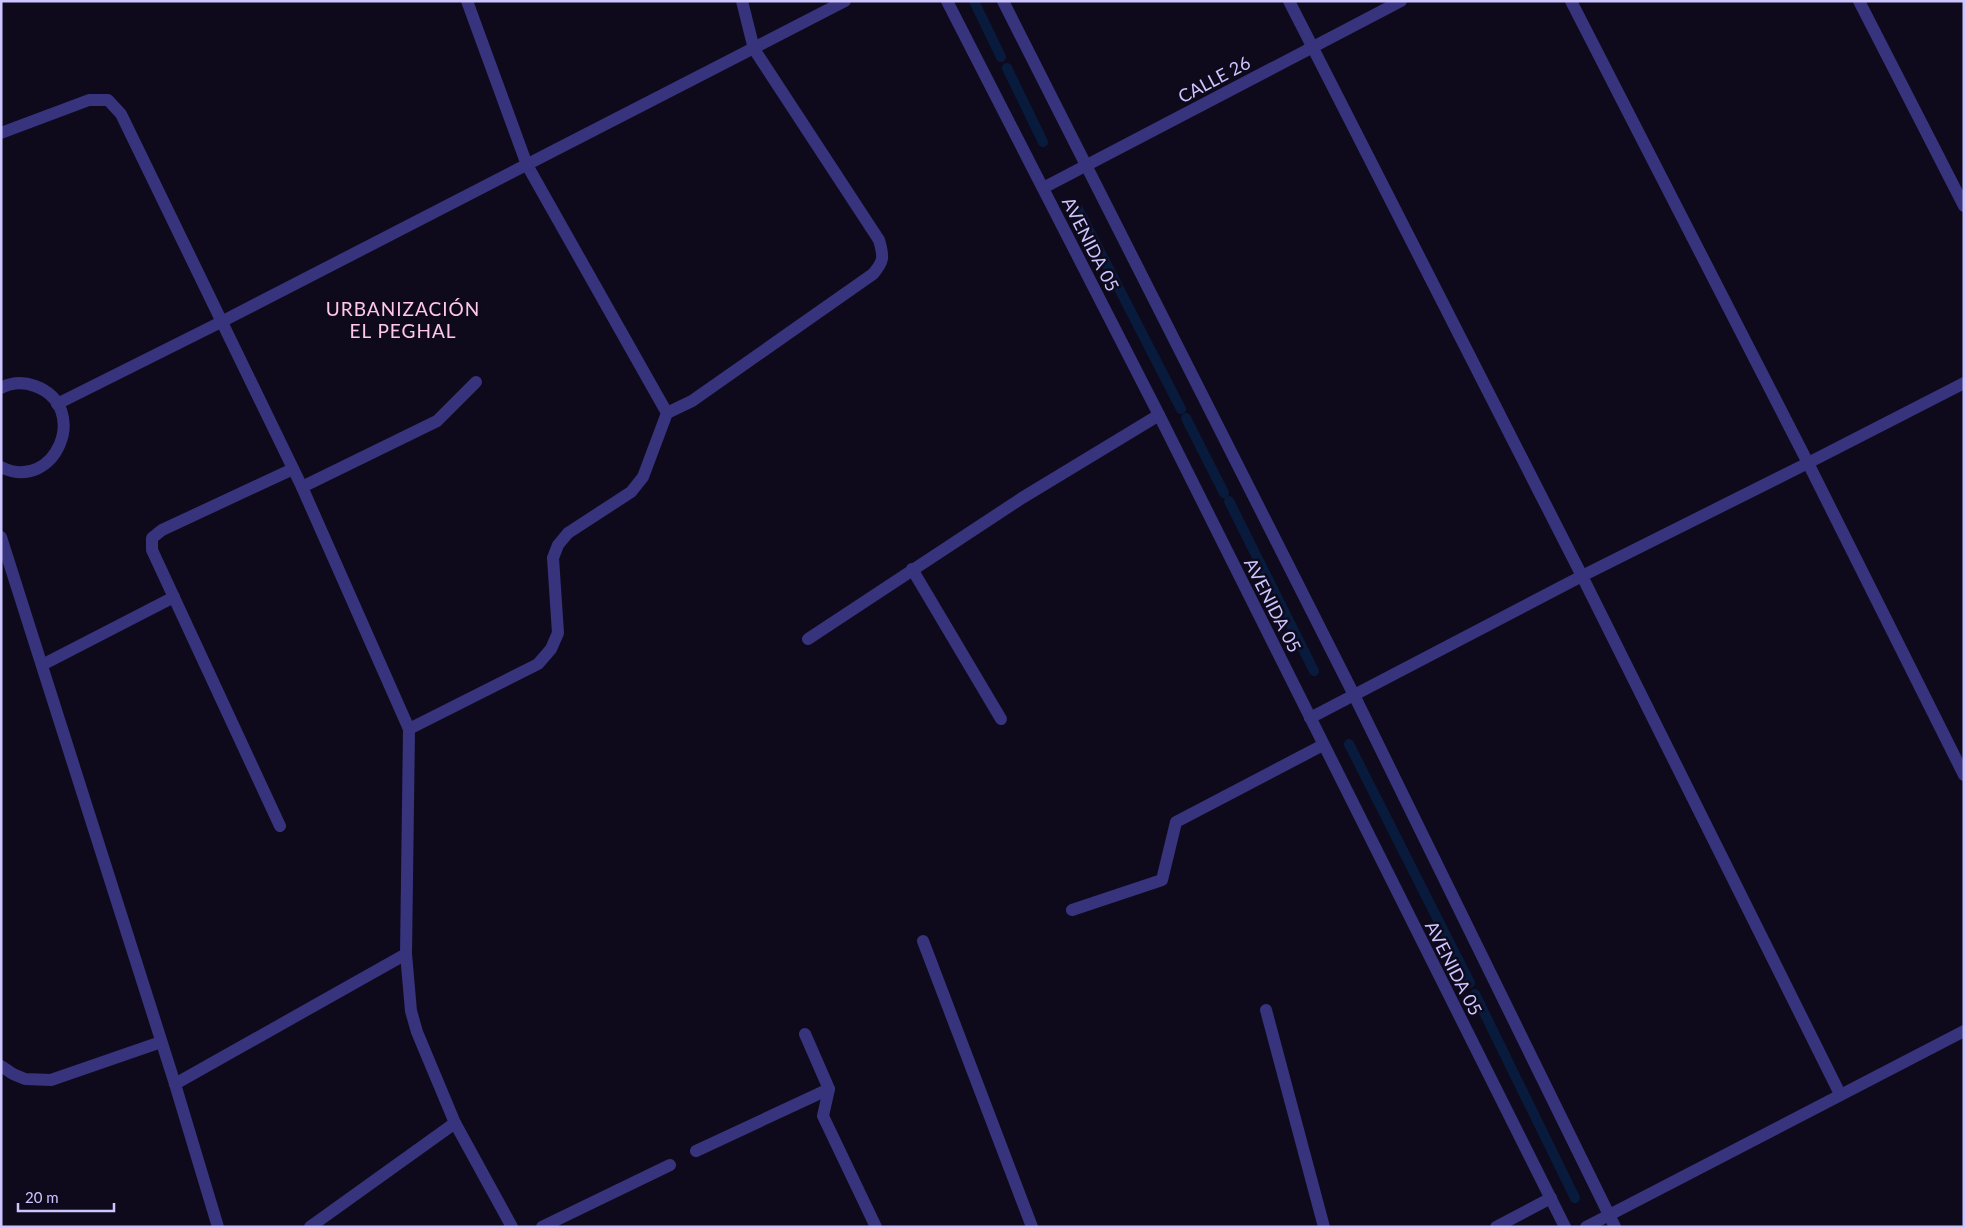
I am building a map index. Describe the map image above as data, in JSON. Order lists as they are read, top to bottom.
{
  "streets": {
    "street": ["CALLE 26", "AVENIDA 05"]
  },
  "crossings": [
    ["CALLE 26", "AVENIDA 05"]
  ],
  "districts": ["URBANIZACIÓN EL PEGHAL"],
  "scale_bar": "20 m"
}
